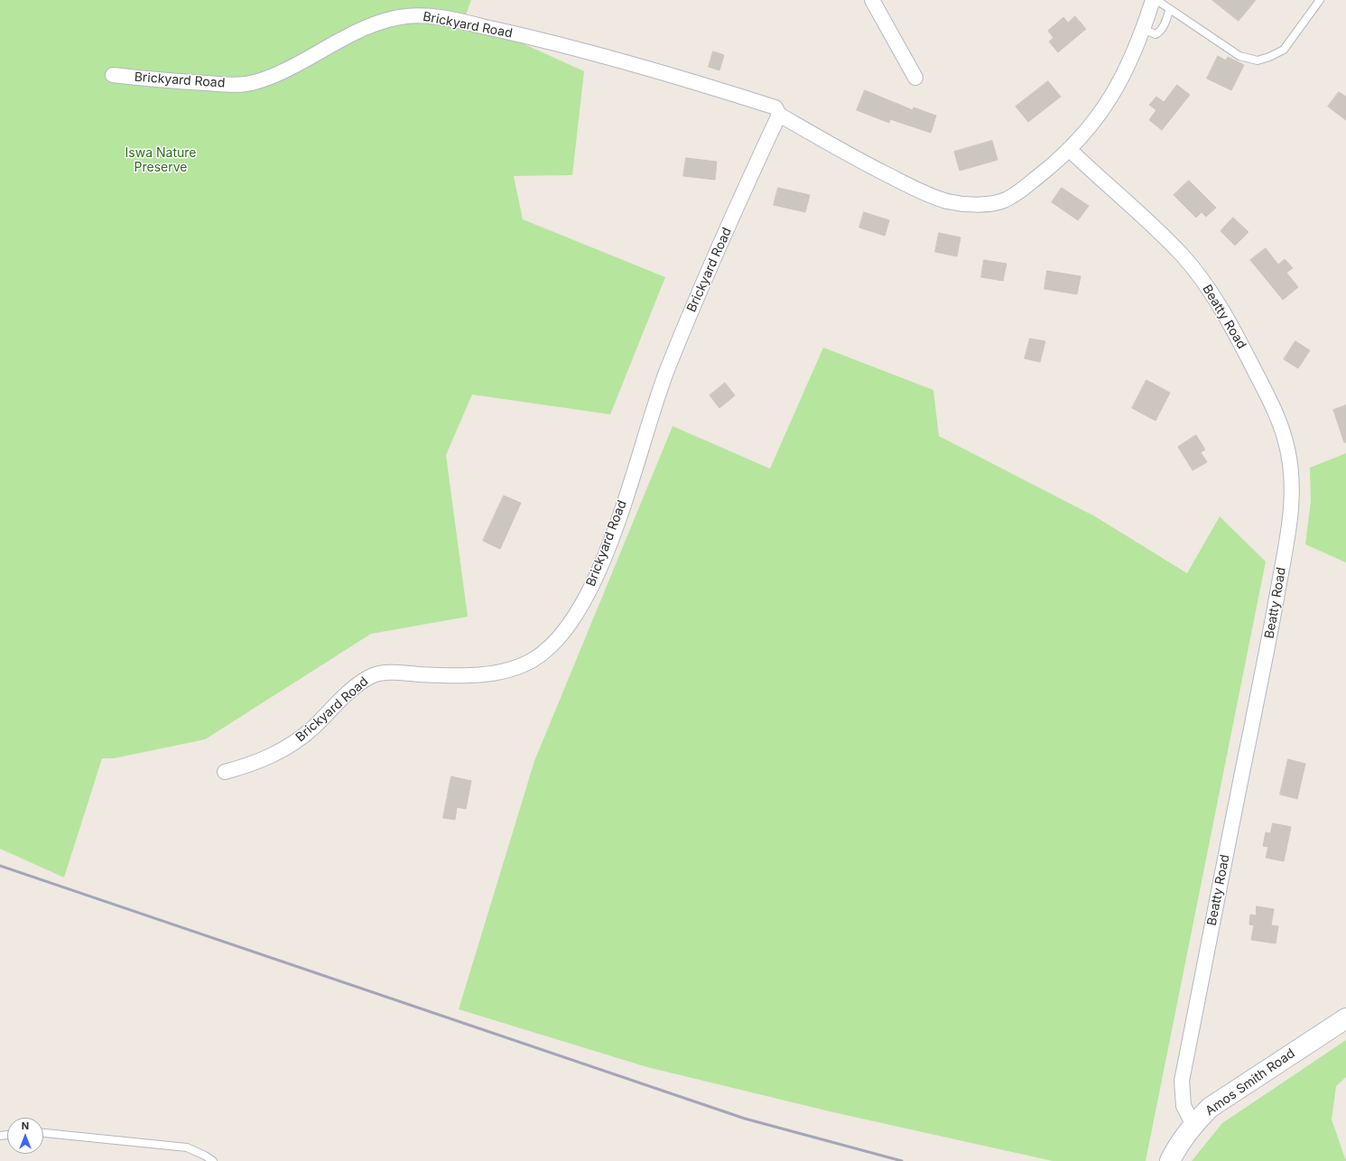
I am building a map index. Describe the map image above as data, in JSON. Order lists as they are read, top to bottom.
{
  "streets": {
    "street": ["Brickyard Road", "Beatty Road", "Amos Smith Road"]
  },
  "crossings": [
    ["Brickyard Road", "Beatty Road"],
    ["Beatty Road", "Amos Smith Road"]
  ],
  "parks": ["Iswa Nature Preserve"],
  "north": "top"
}
